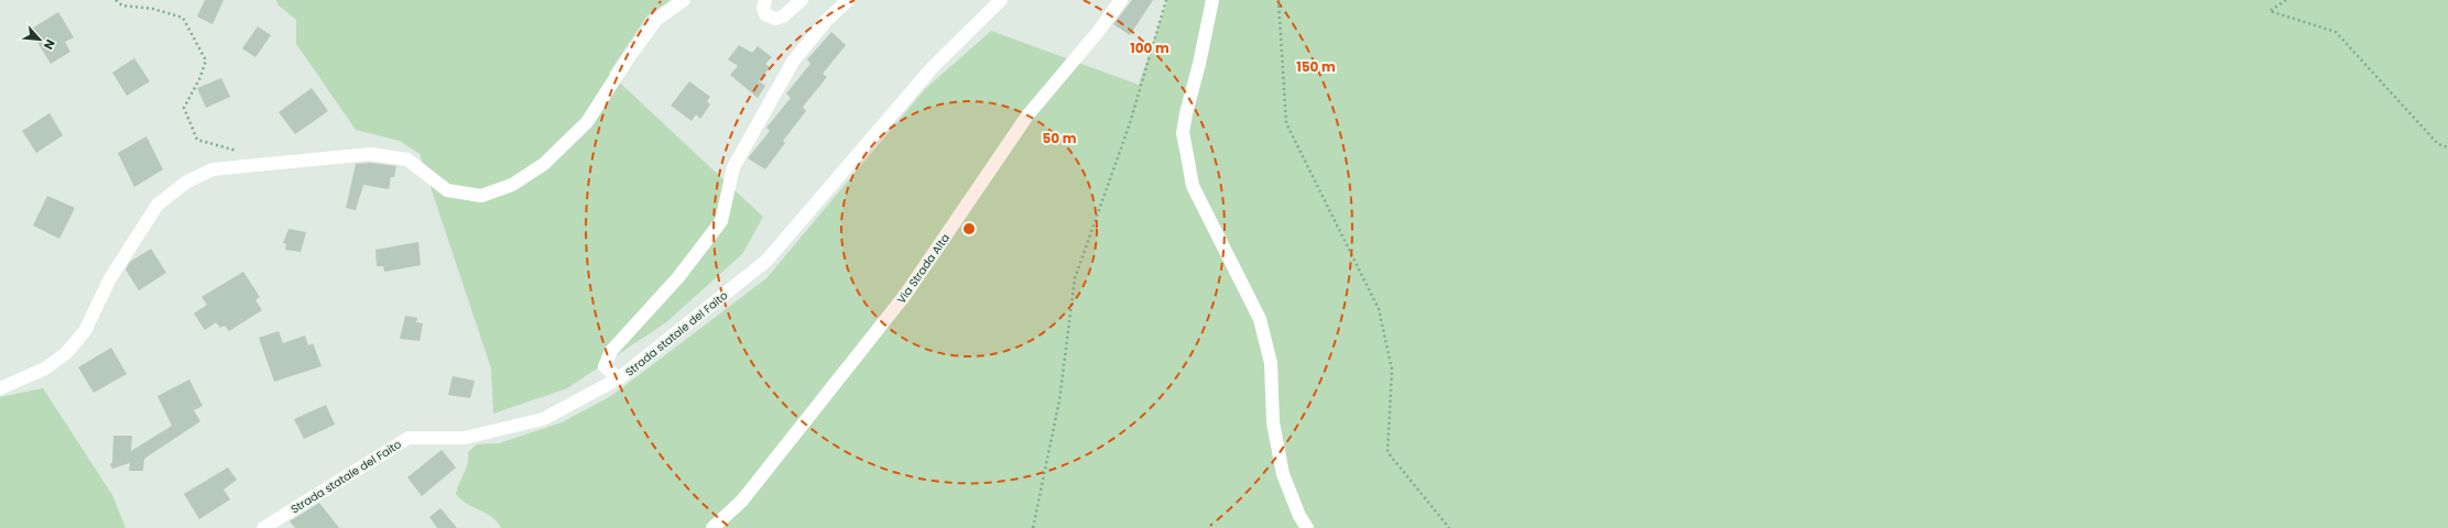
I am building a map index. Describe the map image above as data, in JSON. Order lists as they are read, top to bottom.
{
  "streets": {
    "street": ["Via Strada Alta", "Strada statale del Faito"]
  },
  "north": "bottom right",
  "rings": ["100 m", "150 m", "50 m"]
}
